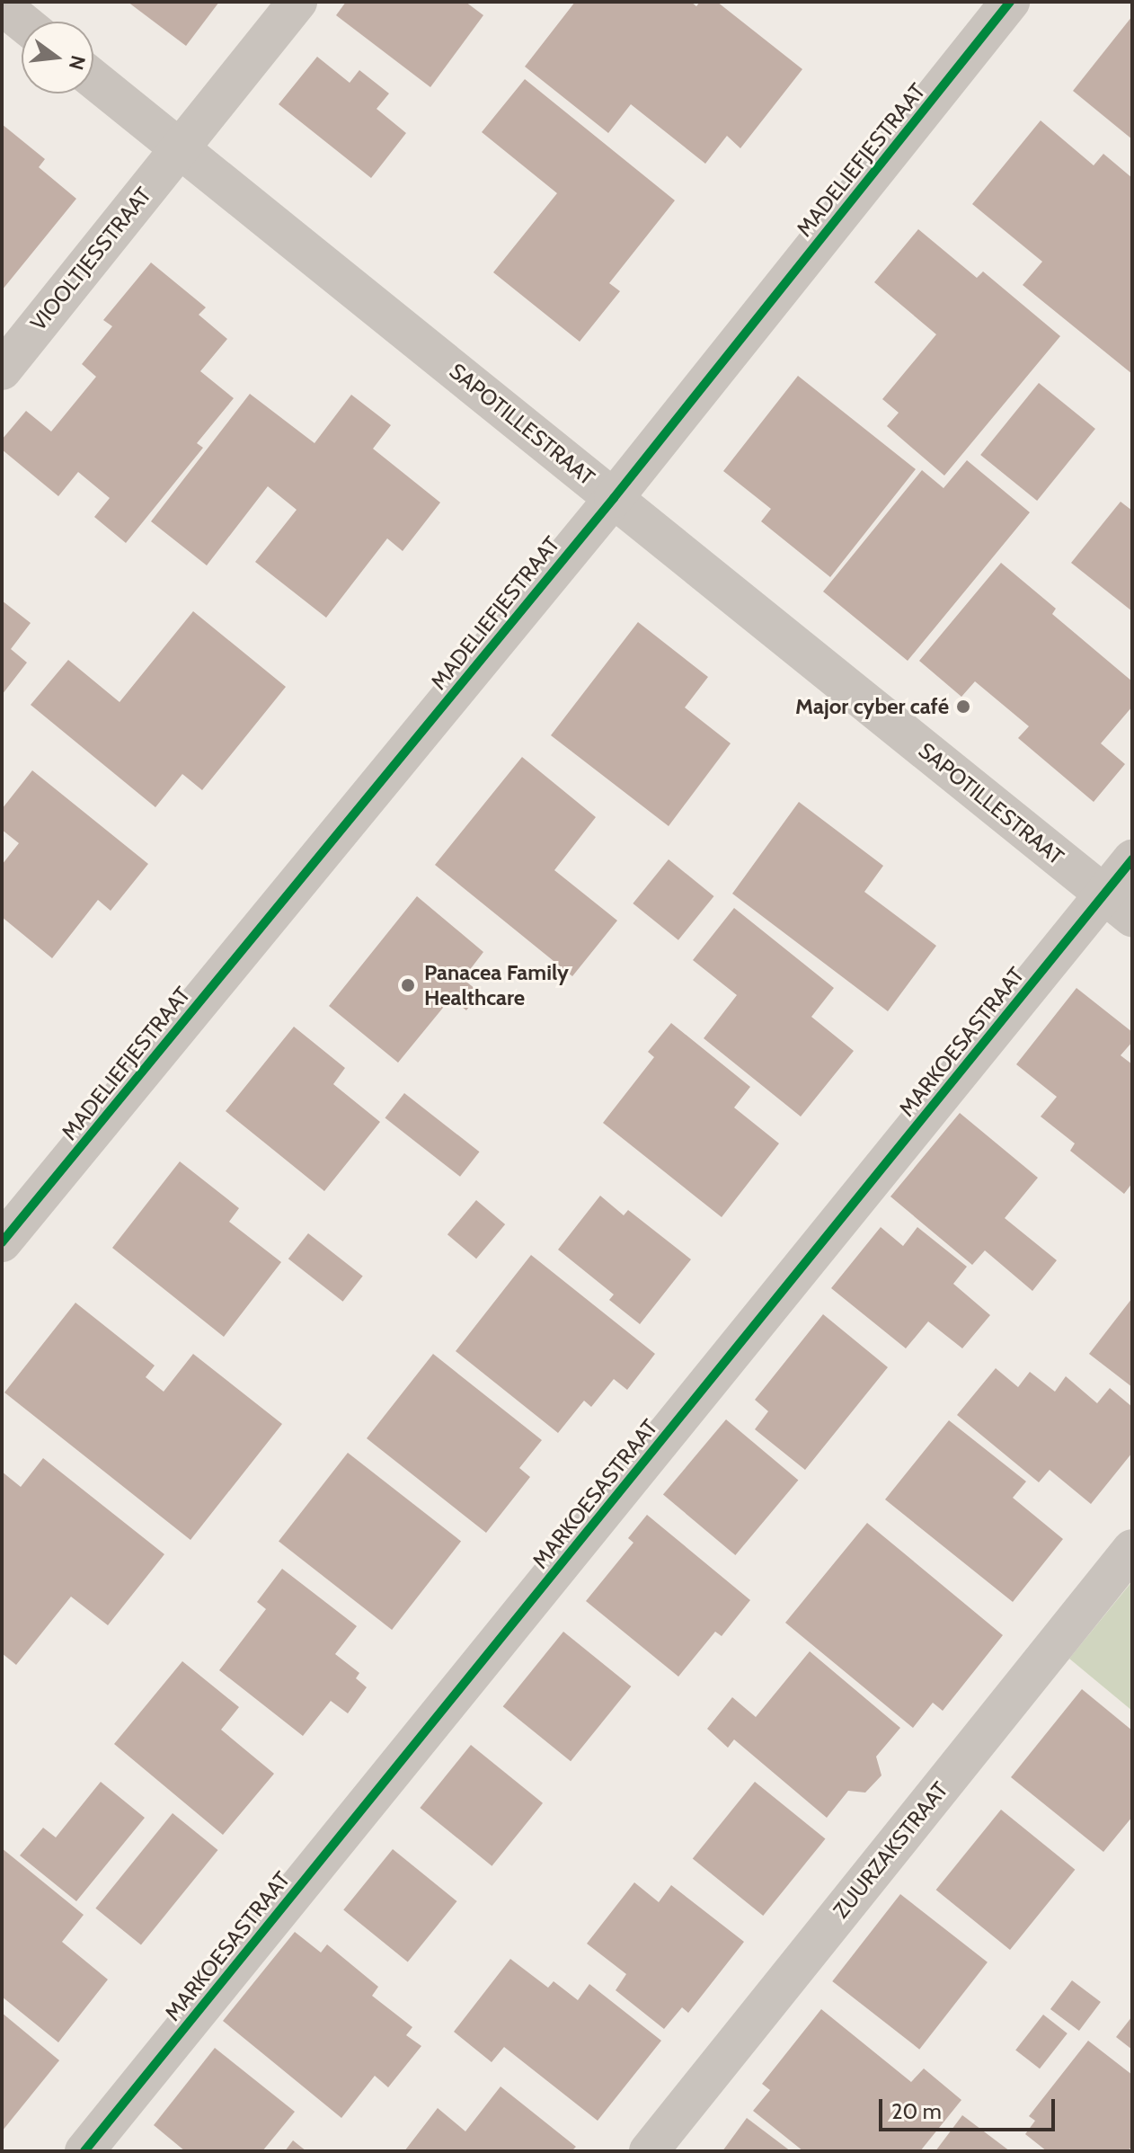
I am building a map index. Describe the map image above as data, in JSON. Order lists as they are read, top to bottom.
{
  "streets": {
    "street": [
      "MADELIEFJESTRAAT",
      "VIOOLTJESSTRAAT",
      "SAPOTILLESTRAAT",
      "MARKOESASTRAAT",
      "ZUURZAKSTRAAT"
    ]
  },
  "crossings": [
    ["MADELIEFJESTRAAT", "SAPOTILLESTRAAT"],
    ["VIOOLTJESSTRAAT", "SAPOTILLESTRAAT"],
    ["SAPOTILLESTRAAT", "MARKOESASTRAAT"]
  ],
  "places": ["Major cyber café", "Panacea Family Healthcare"],
  "scale_bar": "20 m",
  "north": "right"
}
